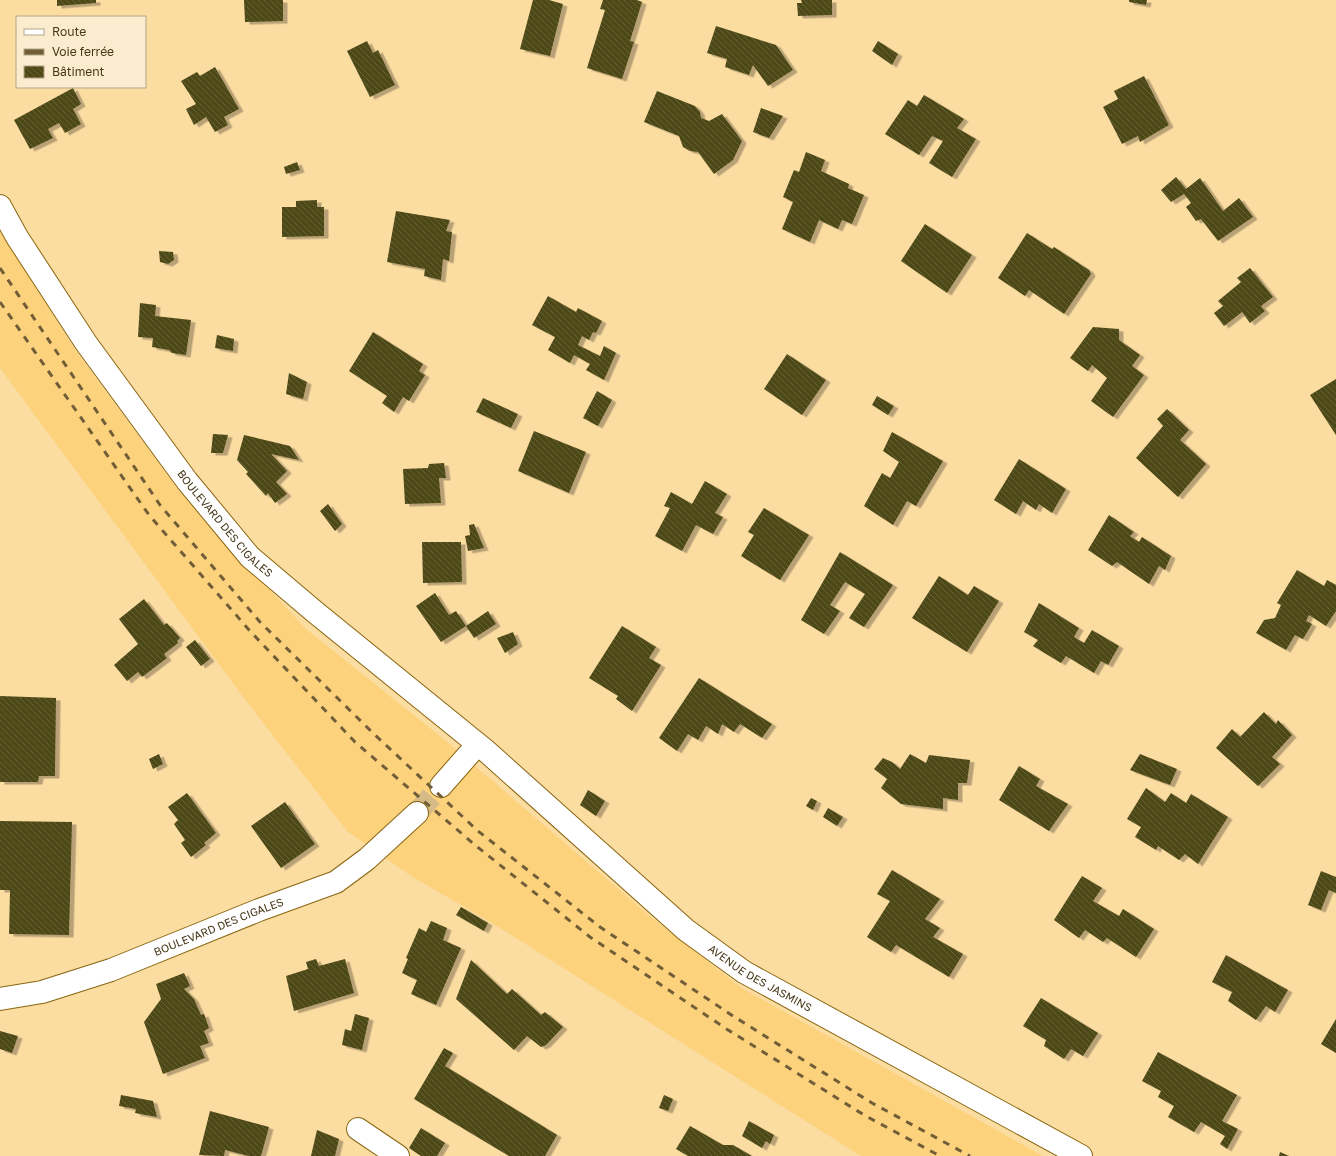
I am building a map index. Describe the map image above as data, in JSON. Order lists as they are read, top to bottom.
{
  "streets": {
    "street": ["BOULEVARD DES CIGALES", "AVENUE DES JASMINS"]
  },
  "crossings": [
    ["BOULEVARD DES CIGALES", "AVENUE DES JASMINS"]
  ],
  "legend": ["Route", "Voie ferrée", "Bâtiment"]
}
